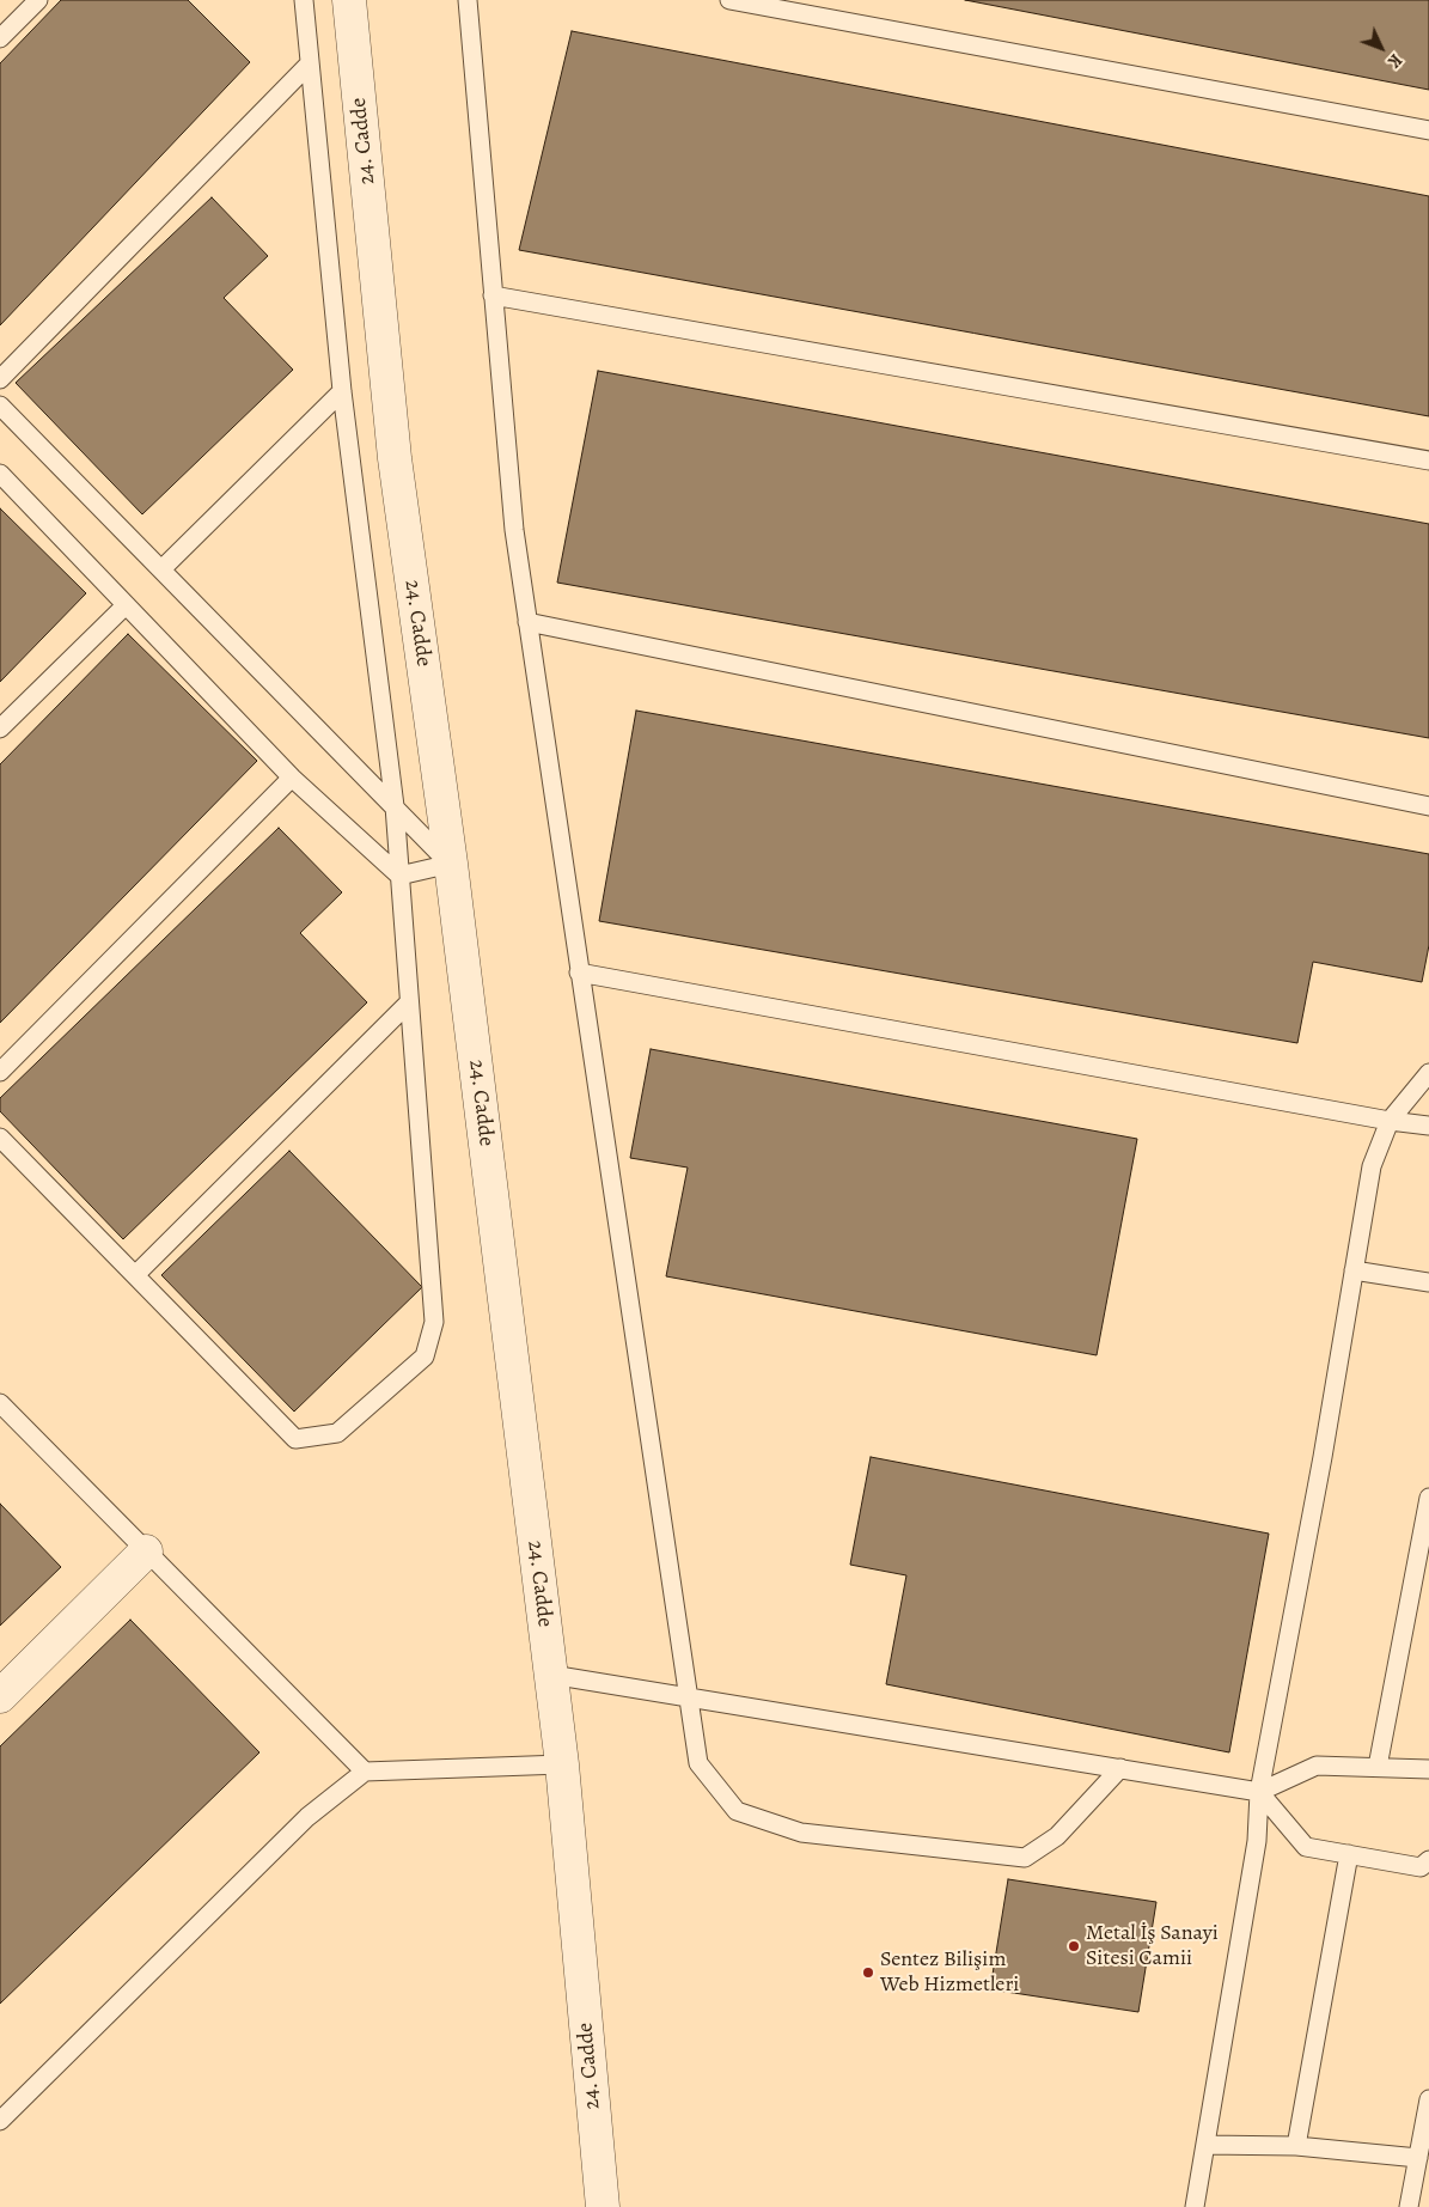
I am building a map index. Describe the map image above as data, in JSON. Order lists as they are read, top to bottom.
{
  "streets": {
    "street": ["24. Cadde"]
  },
  "places": ["Metal İş Sanayi Sitesi Camii", "Sentez Bilişim Web Hizmetleri"],
  "north": "bottom right"
}
